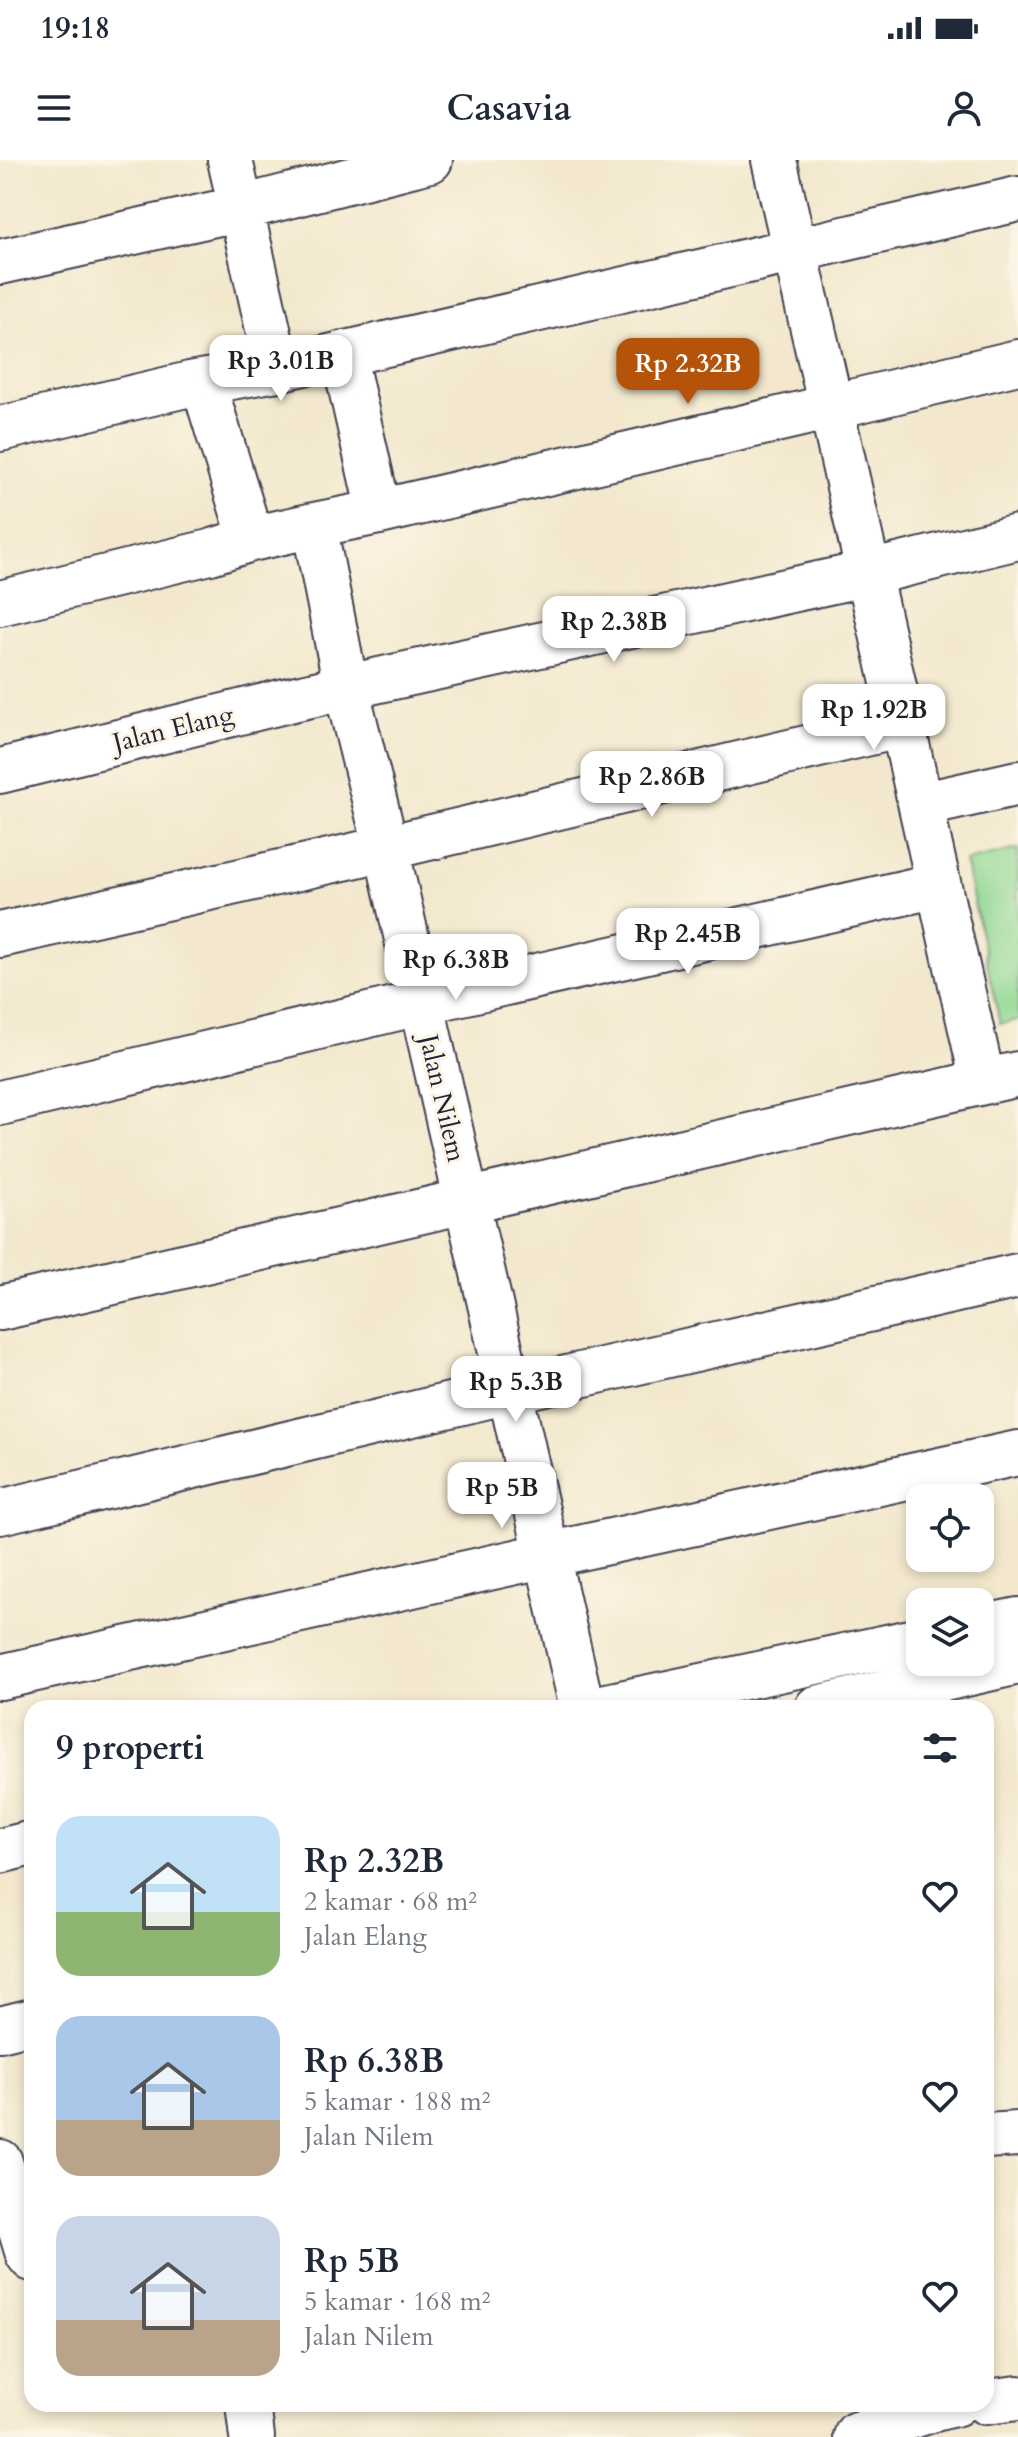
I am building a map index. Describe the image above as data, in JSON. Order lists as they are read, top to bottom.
{
  "streets": {
    "street": ["Jalan Elang", "Jalan Nilem"]
  },
  "crossings": [
    ["Jalan Elang", "Jalan Nilem"]
  ],
  "page": {
    "status": "19:18",
    "header": "Casavia",
    "price": [
      "Rp 3.01B",
      "Rp 2.32B",
      "Rp 2.38B",
      "Rp 1.92B",
      "Rp 2.86B",
      "Rp 2.45B",
      "Rp 6.38B",
      "Rp 5.3B",
      "Rp 5B"
    ],
    "heading": "9 properti",
    "list": [
      {
        "name": "Rp 2.32B",
        "note": "2 kamar · 68 m² · Jalan Elang"
      },
      {
        "name": "Rp 6.38B",
        "note": "5 kamar · 188 m² · Jalan Nilem"
      },
      {
        "name": "Rp 5B",
        "note": "5 kamar · 168 m² · Jalan Nilem"
      }
    ]
  }
}
